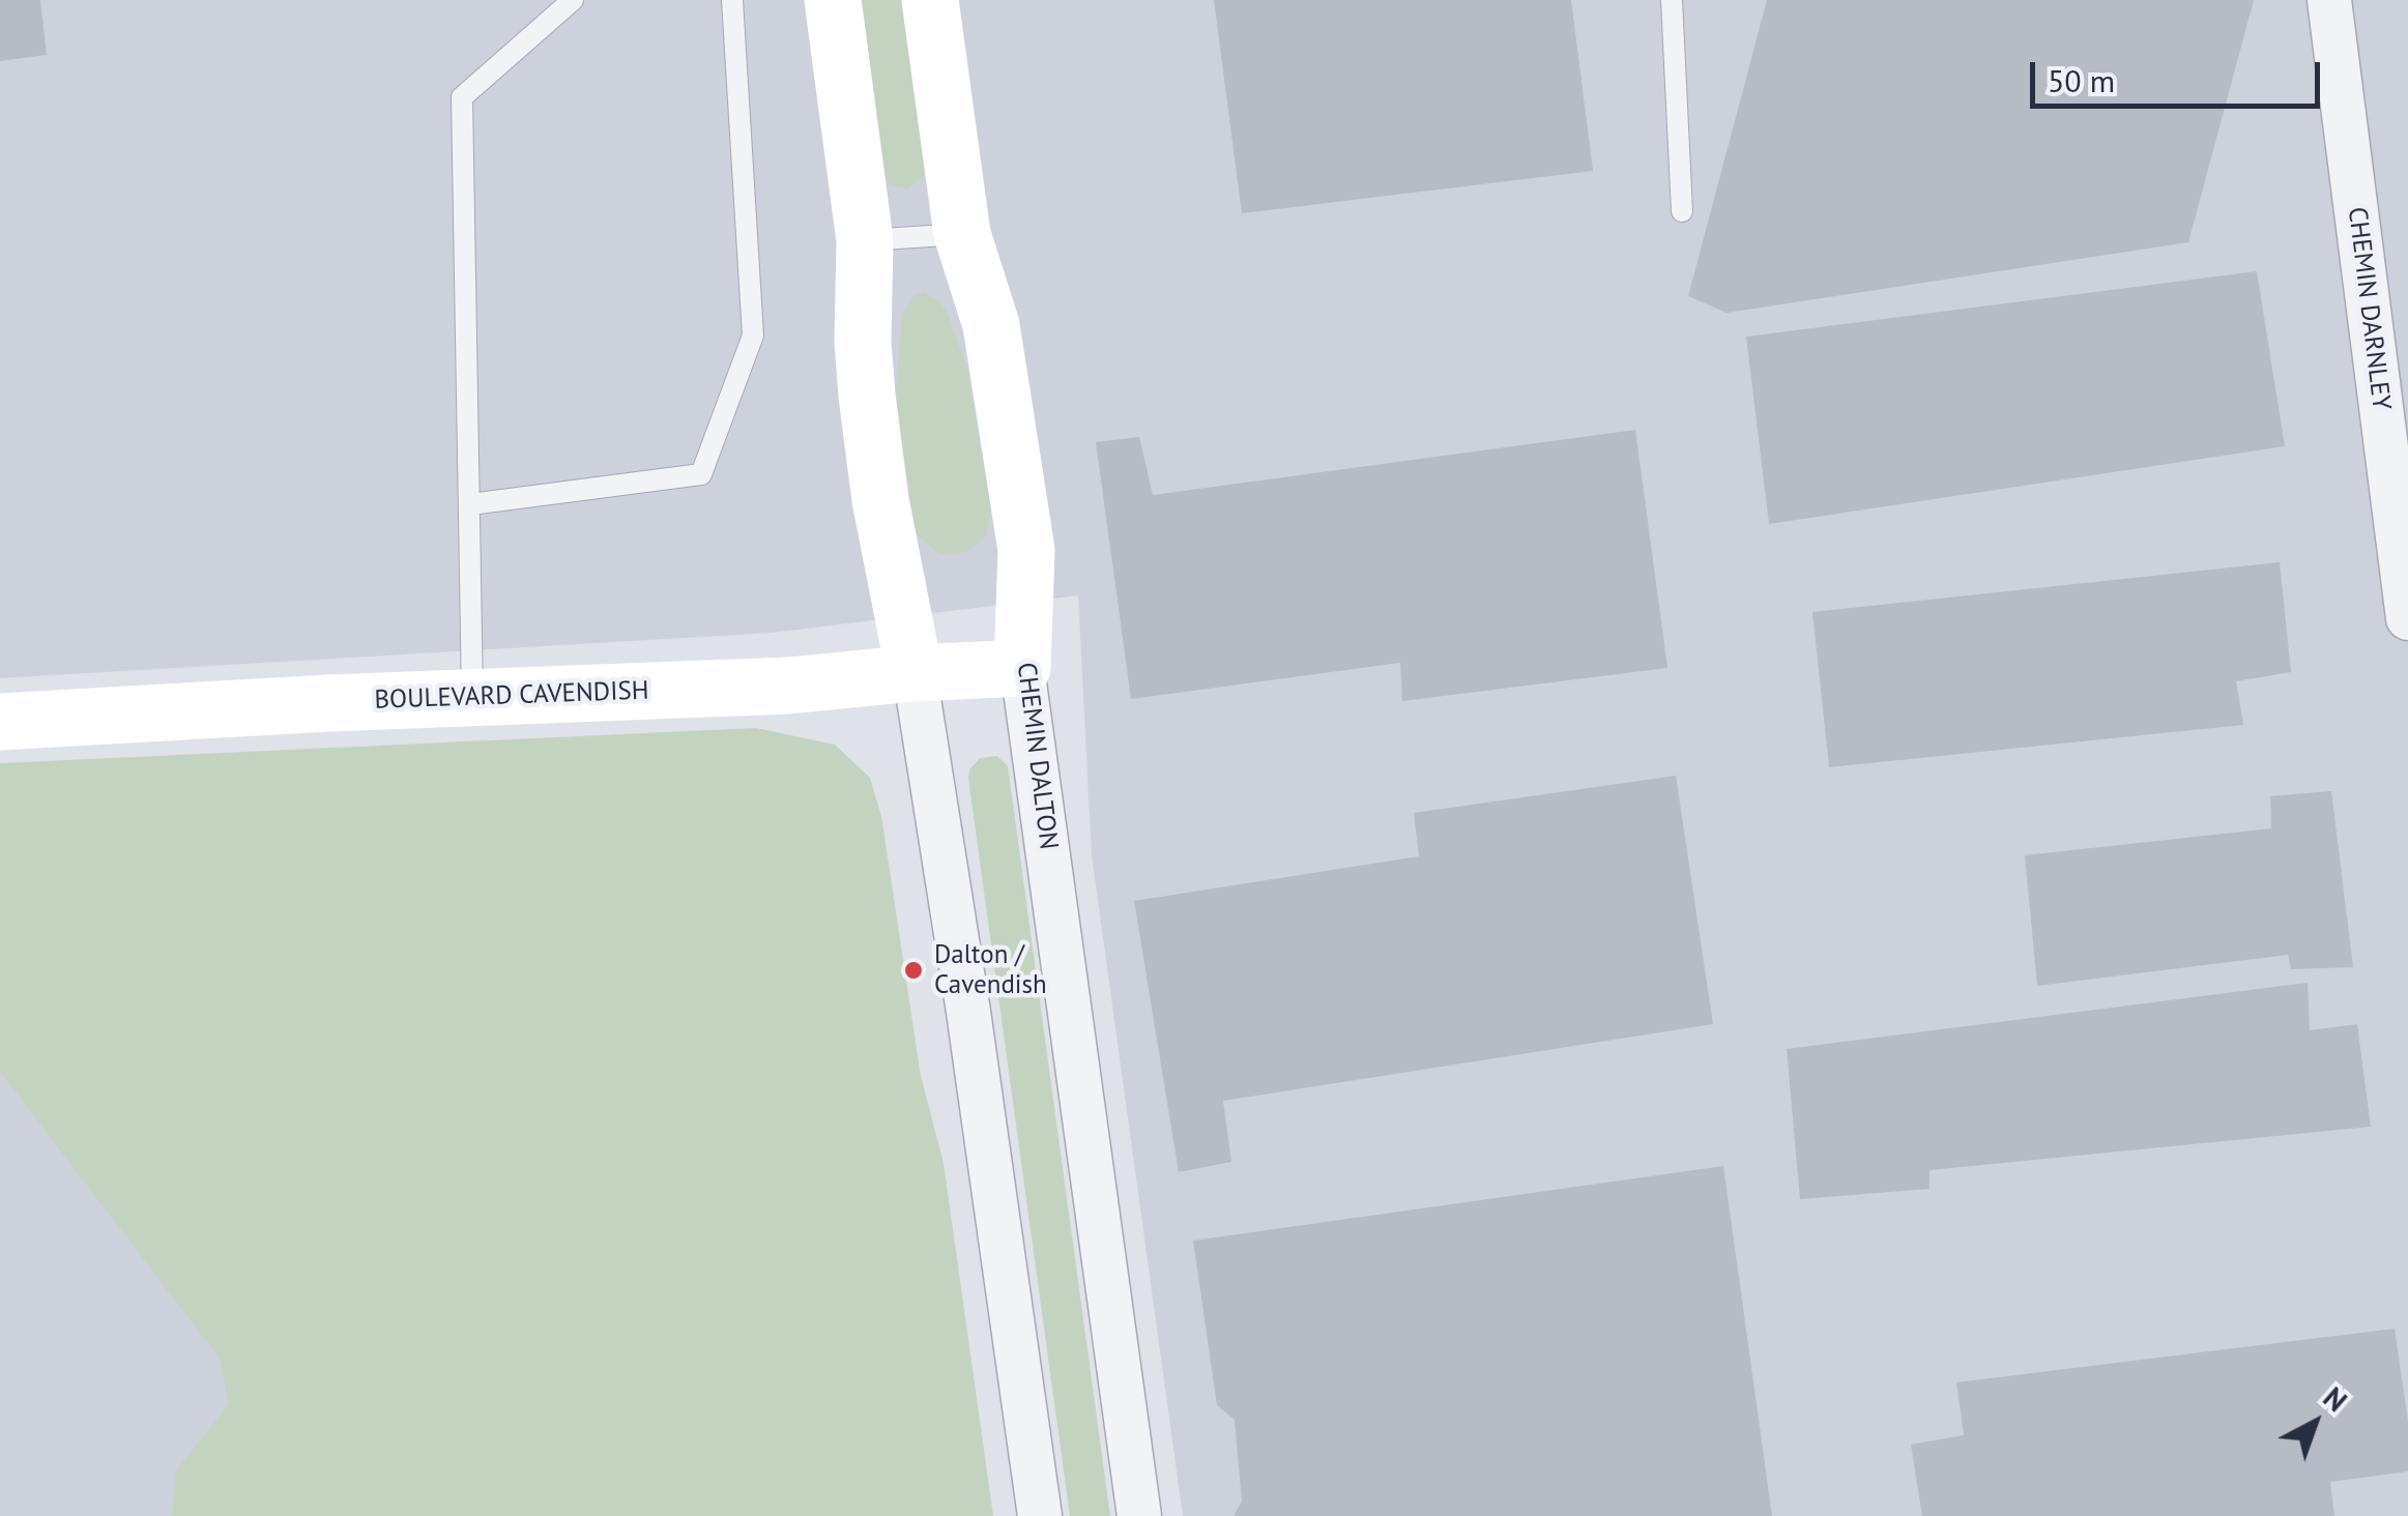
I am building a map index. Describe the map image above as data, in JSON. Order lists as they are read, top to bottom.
{
  "streets": {
    "main road": ["BOULEVARD CAVENDISH", "CHEMIN DALTON"],
    "street": ["CHEMIN DARNLEY"]
  },
  "crossings": [
    ["BOULEVARD CAVENDISH", "CHEMIN DALTON"]
  ],
  "places": ["Dalton / Cavendish"],
  "scale_bar": "50 m",
  "north": "top right"
}
